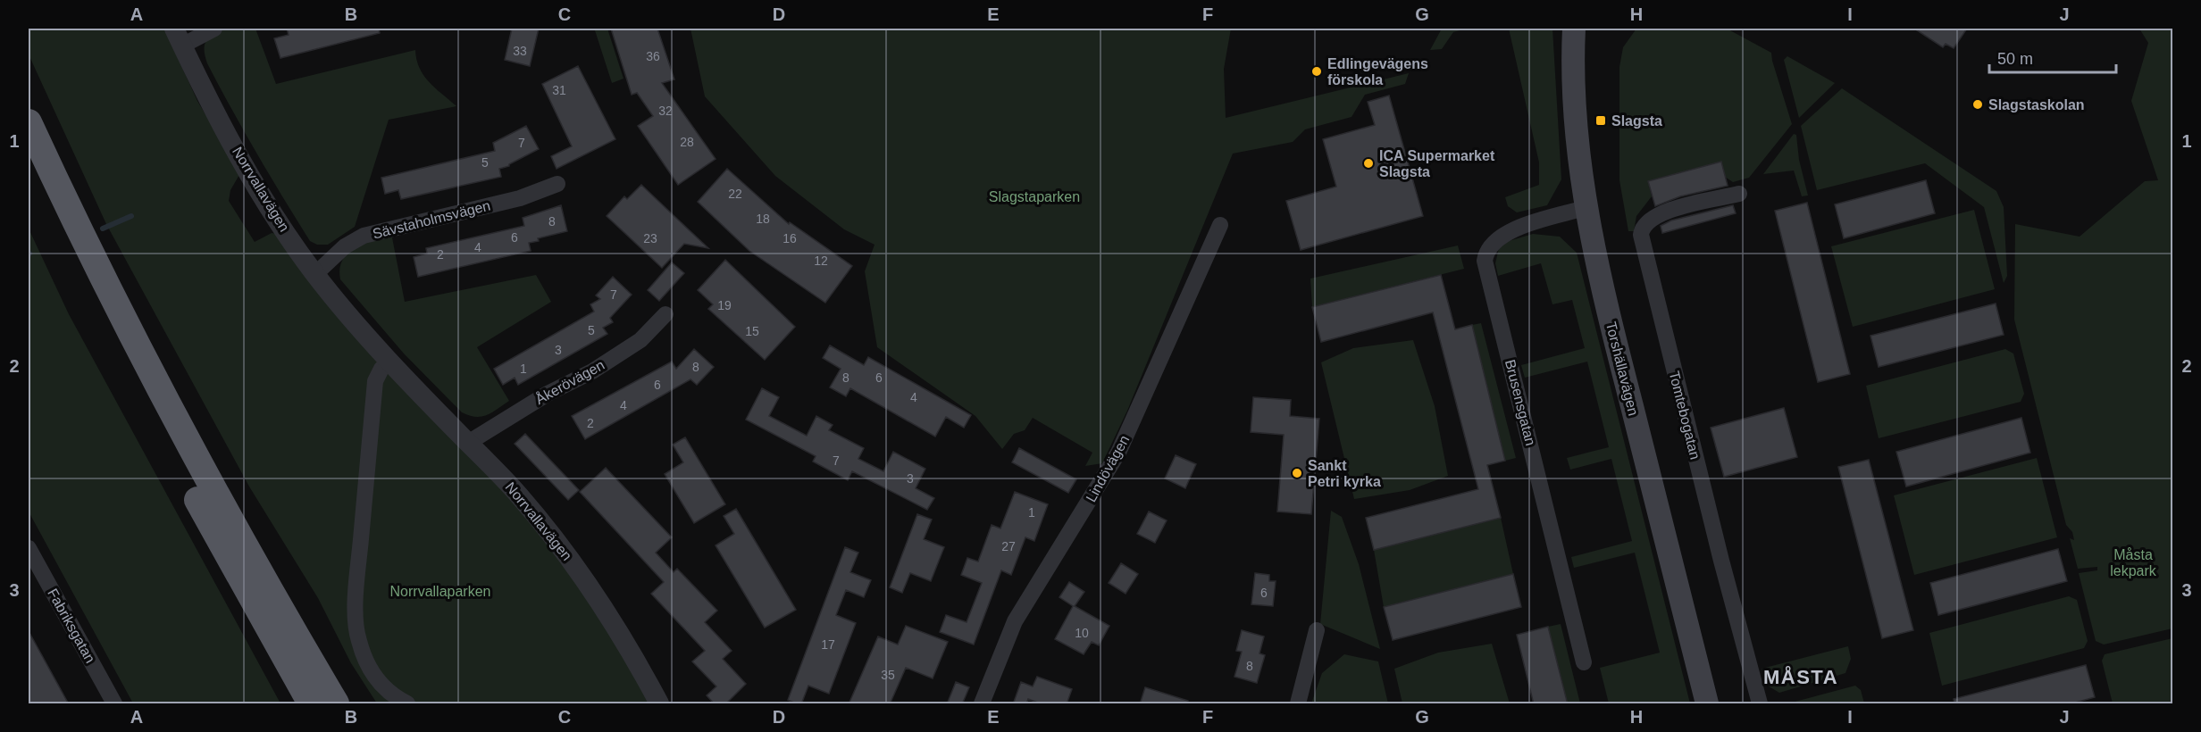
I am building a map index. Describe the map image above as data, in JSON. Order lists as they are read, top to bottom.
{
  "streets": {
    "main road": ["Torshällavägen"],
    "street": [
      "Norrvallavägen",
      "Sävstaholmsvägen",
      "Åkerövägen",
      "Brusensgatan",
      "Tomtebogatan",
      "Lindövägen",
      "Fabriksgatan"
    ]
  },
  "crossings": [
    ["Norrvallavägen", "Sävstaholmsvägen"],
    ["Norrvallavägen", "Åkerövägen"],
    ["Torshällavägen", "Brusensgatan"]
  ],
  "districts": ["MÅSTA"],
  "parks": ["Slagstaparken", "Måsta lekpark", "Norrvallaparken"],
  "places": {
    "other": [
      "Edlingevägens förskola",
      "Slagstaskolan",
      "ICA Supermarket Slagsta",
      "Sankt Petri kyrka"
    ],
    "transit": ["Slagsta"]
  },
  "house_numbers": [
    "33",
    "36",
    "31",
    "32",
    "28",
    "7",
    "5",
    "22",
    "18",
    "8",
    "6",
    "23",
    "16",
    "4",
    "2",
    "12",
    "7",
    "19",
    "5",
    "15",
    "3",
    "8",
    "1",
    "8",
    "6",
    "6",
    "4",
    "4",
    "2",
    "7",
    "3",
    "1",
    "27",
    "6",
    "10",
    "17",
    "8",
    "35"
  ],
  "scale_bar": "50 m",
  "grid": {
    "columns": [
      "A",
      "B",
      "C",
      "D",
      "E",
      "F",
      "G",
      "H",
      "I",
      "J"
    ],
    "rows": ["1", "2", "3"]
  }
}
